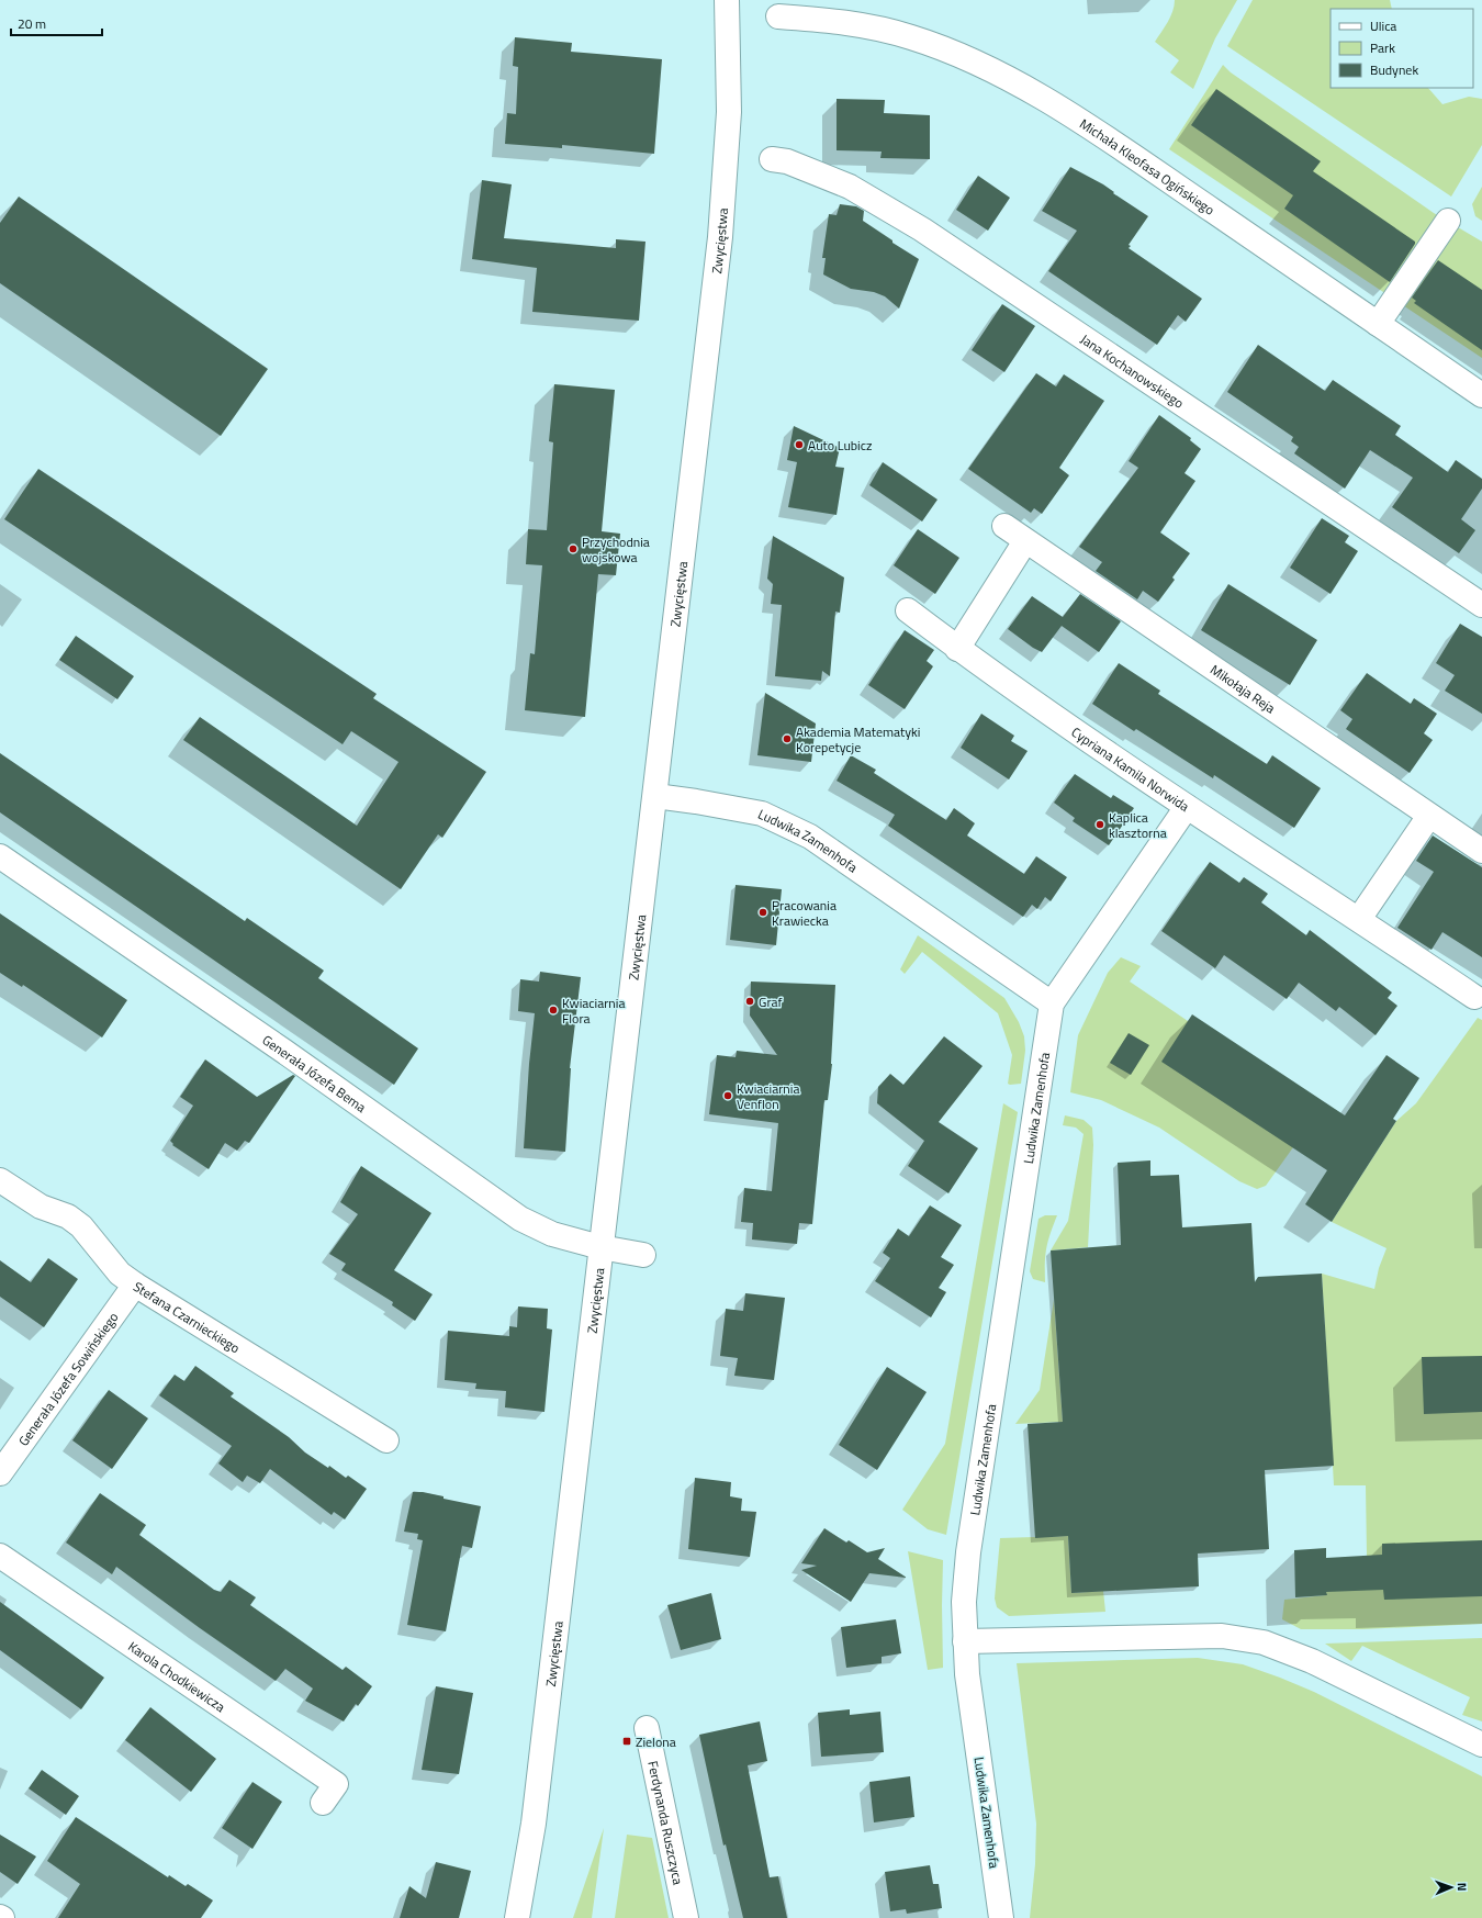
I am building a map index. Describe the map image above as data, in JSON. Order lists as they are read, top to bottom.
{
  "streets": {
    "street": [
      "Michała Kleofasa Ogińskiego",
      "Zwycięstwa",
      "Jana Kochanowskiego",
      "Mikołaja Reja",
      "Cypriana Kamila Norwida",
      "Ludwika Zamenhofa",
      "Generała Józefa Bema",
      "Stefana Czarnieckiego",
      "Generała Józefa Sowińskiego",
      "Karola Chodkiewicza",
      "Ferdynanda Ruszczyca"
    ]
  },
  "crossings": [
    ["Zwycięstwa", "Ludwika Zamenhofa"],
    ["Zwycięstwa", "Generała Józefa Bema"],
    ["Cypriana Kamila Norwida", "Ludwika Zamenhofa"],
    ["Stefana Czarnieckiego", "Generała Józefa Sowińskiego"]
  ],
  "places": {
    "other": [
      "Auto Lubicz",
      "Przychodnia wojskowa",
      "Akademia Matematyki Korepetycje",
      "Kaplica klasztorna",
      "Pracowania Krawiecka",
      "Graf",
      "Kwiaciarnia Flora",
      "Kwiaciarnia Venflon"
    ],
    "transit": ["Zielona"]
  },
  "legend": ["Ulica", "Park", "Budynek"],
  "scale_bar": "20 m",
  "north": "right"
}
